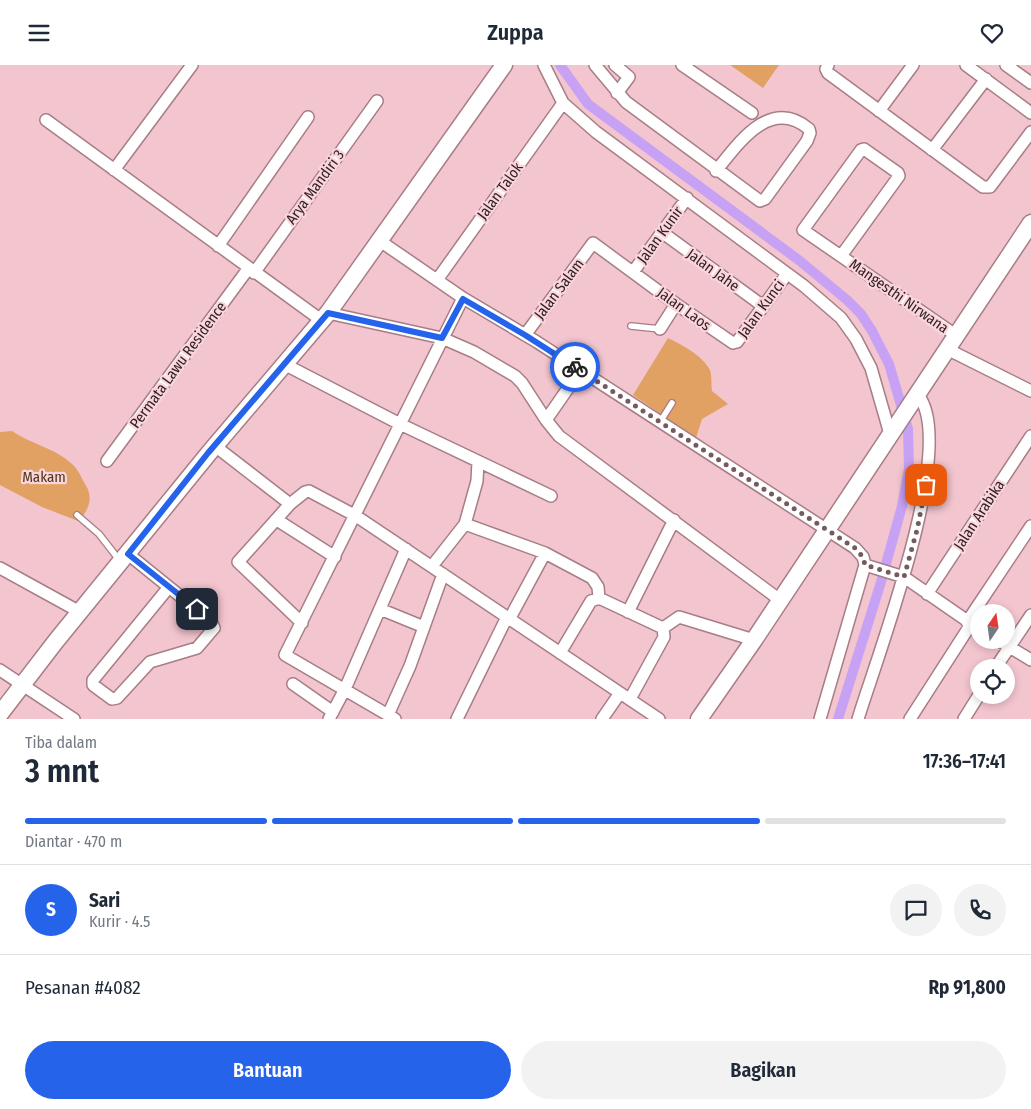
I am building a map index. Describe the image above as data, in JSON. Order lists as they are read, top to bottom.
{
  "streets": {
    "street": [
      "Arya Mandiri 3",
      "Jalan Talok",
      "Jalan Kunir",
      "Jalan Jahe",
      "Jalan Salam",
      "Mangesthi Nirwana",
      "Jalan Laos",
      "Jalan Kunci",
      "Permata Lawu Residence",
      "Jalan Arabika"
    ]
  },
  "crossings": [
    ["Arya Mandiri 3", "Permata Lawu Residence"],
    ["Jalan Kunir", "Jalan Jahe"],
    ["Jalan Kunir", "Jalan Laos"],
    ["Jalan Jahe", "Jalan Kunci"],
    ["Jalan Salam", "Jalan Laos"],
    ["Jalan Laos", "Jalan Kunci"]
  ],
  "parks": ["Makam"],
  "north": "top",
  "page": {
    "header": "Zuppa",
    "heading": ["3 mnt", "Tiba dalam", "17:36–17:41"],
    "panel": [
      "Sari",
      "Kurir · 4.5",
      "Pesanan #4082",
      "Rp 91,800"
    ],
    "bar": "Diantar · 470 m",
    "round": "S",
    "buttons": ["Bantuan", "Bagikan"]
  }
}
